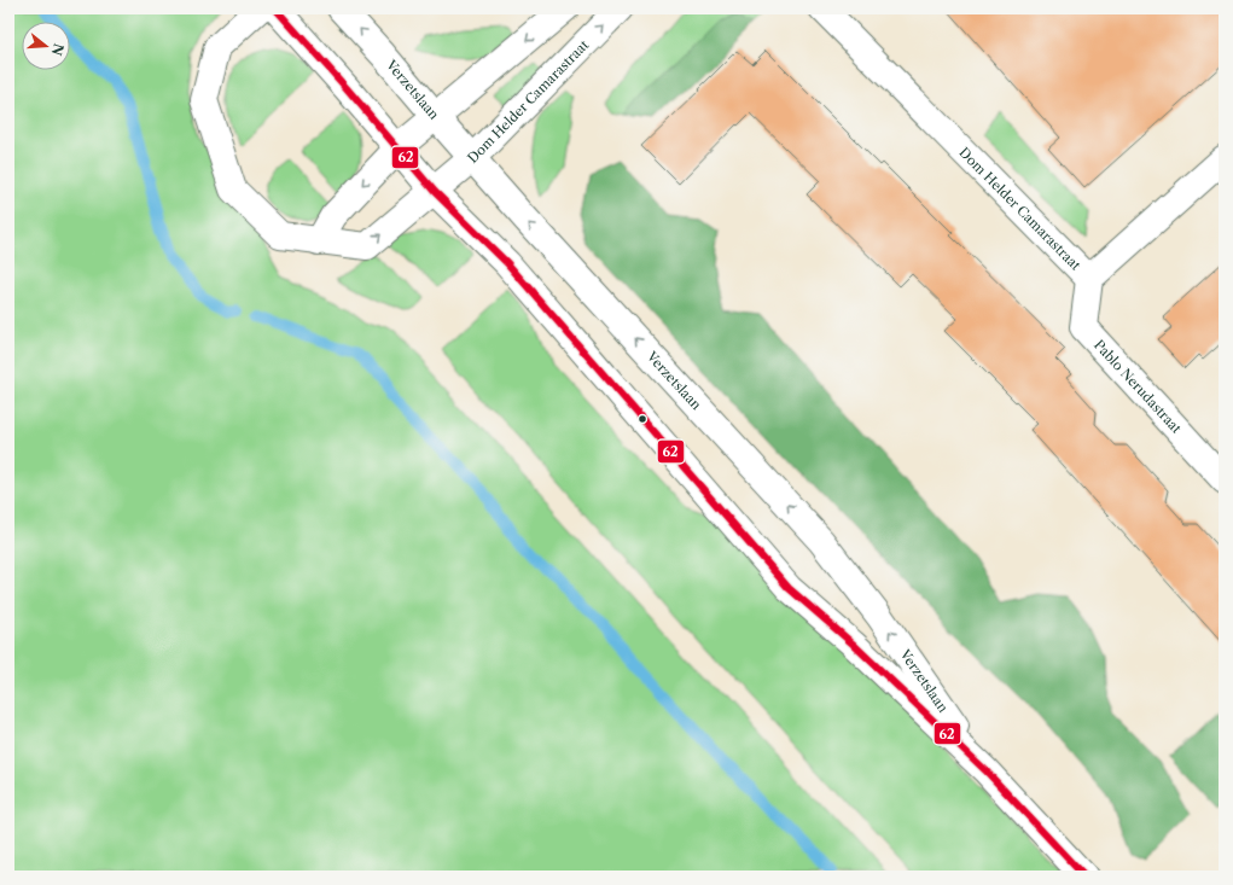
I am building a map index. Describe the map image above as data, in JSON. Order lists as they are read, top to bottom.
{
  "streets": {
    "main road": ["Verzetslaan", "Dom Helder Camarastraat", "Pablo Nerudastraat"]
  },
  "crossings": [
    ["Verzetslaan", "Dom Helder Camarastraat"],
    ["Dom Helder Camarastraat", "Pablo Nerudastraat"]
  ],
  "lines": ["transit line 62"],
  "north": "right"
}
